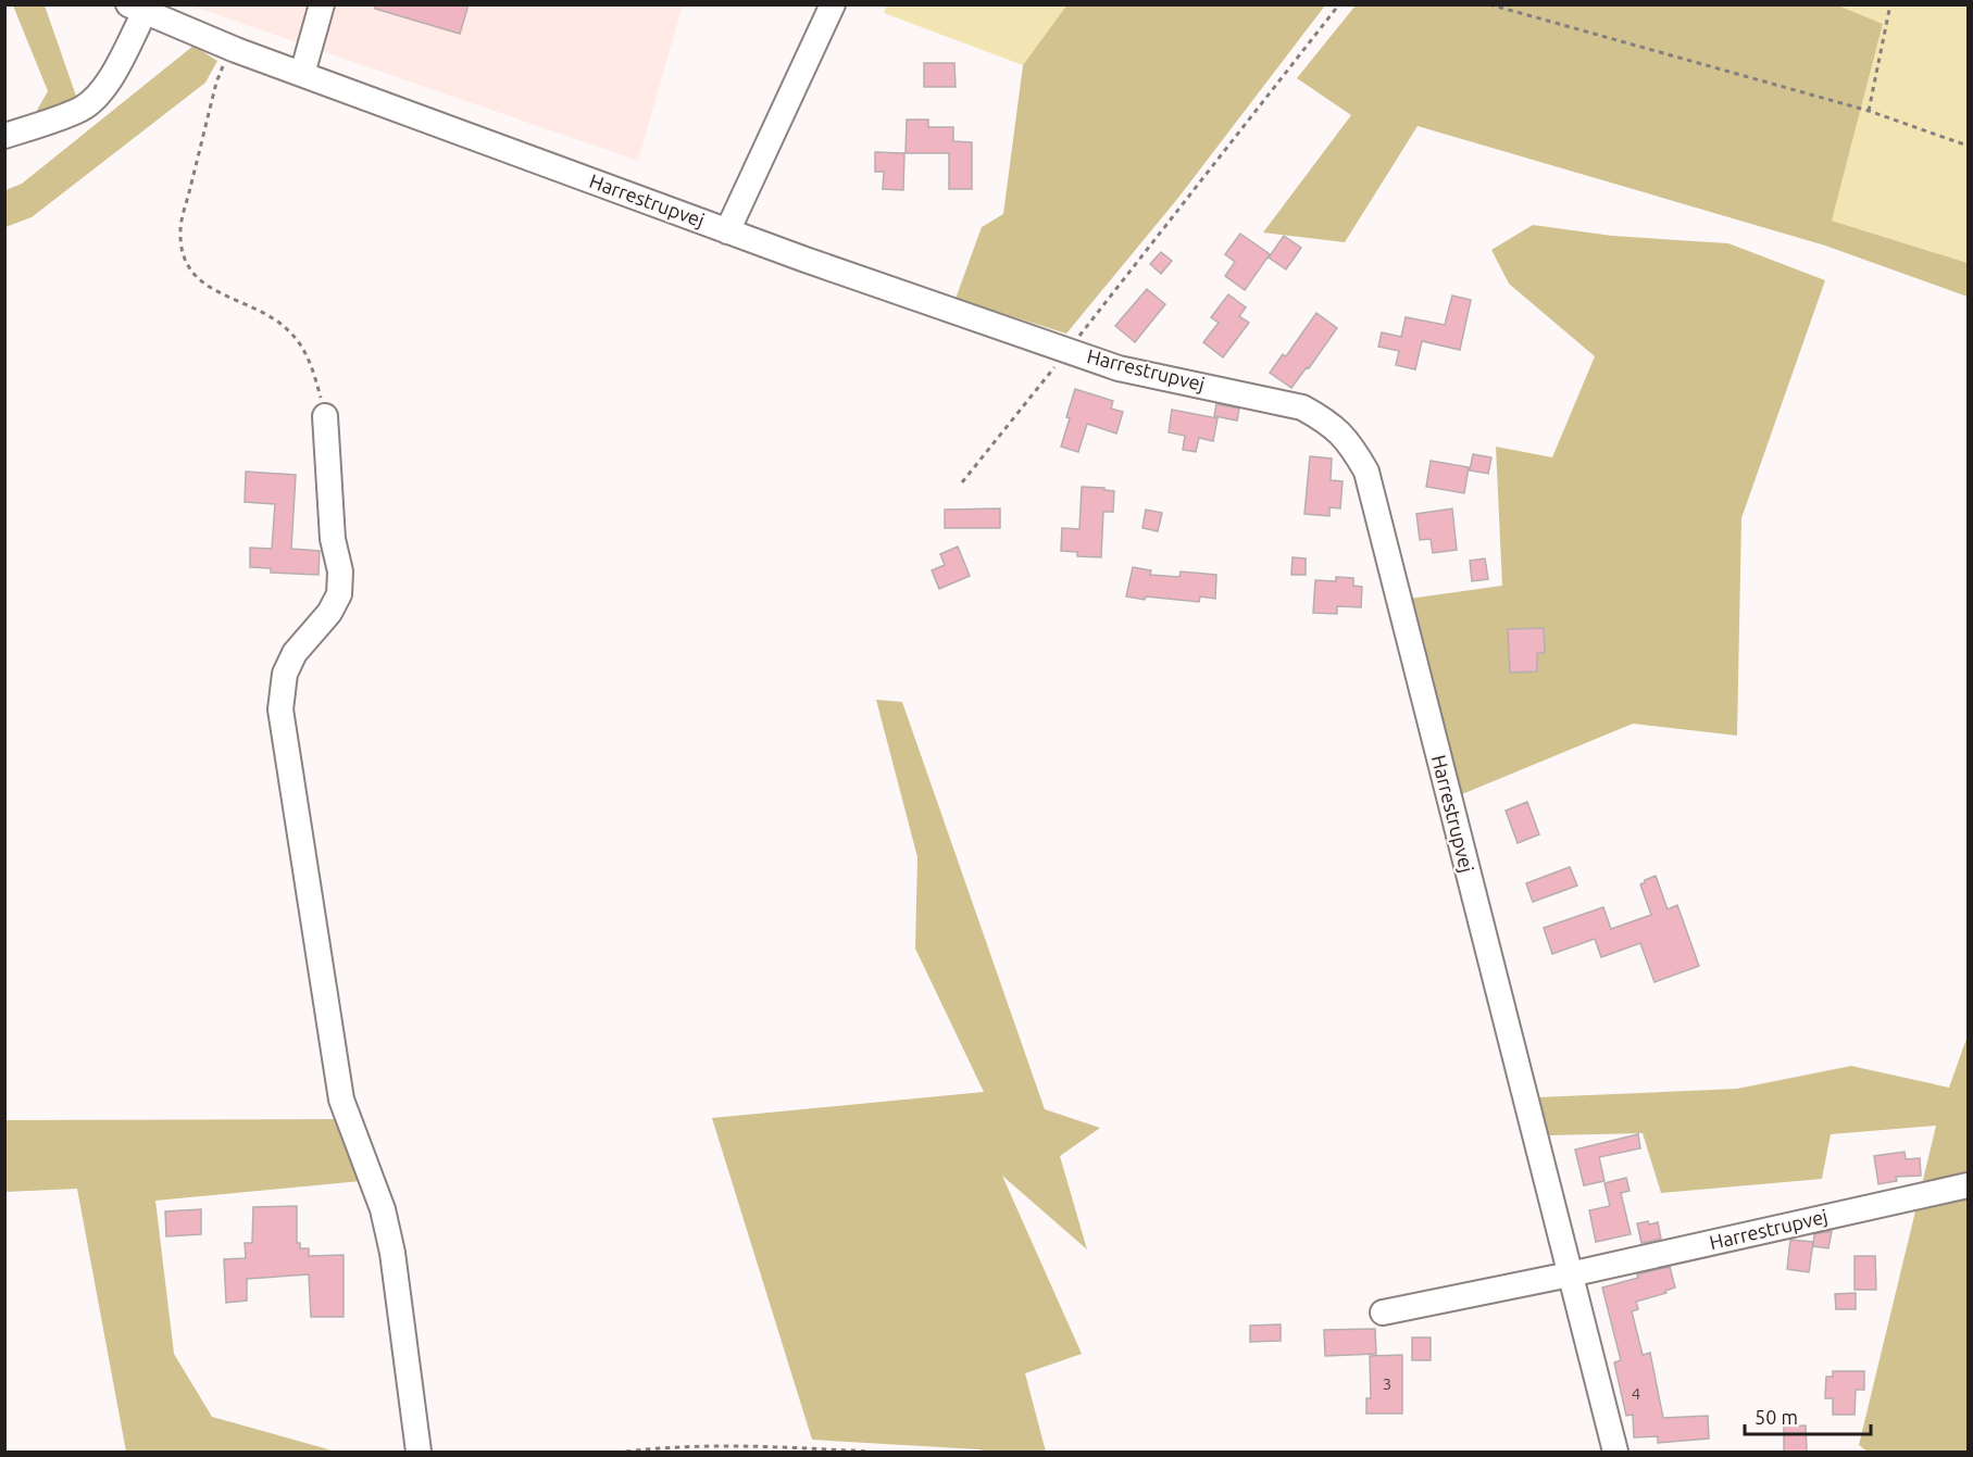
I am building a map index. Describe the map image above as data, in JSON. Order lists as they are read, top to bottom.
{
  "streets": {
    "street": ["Harrestrupvej"]
  },
  "house_numbers": ["3", "4"],
  "scale_bar": "50 m"
}
